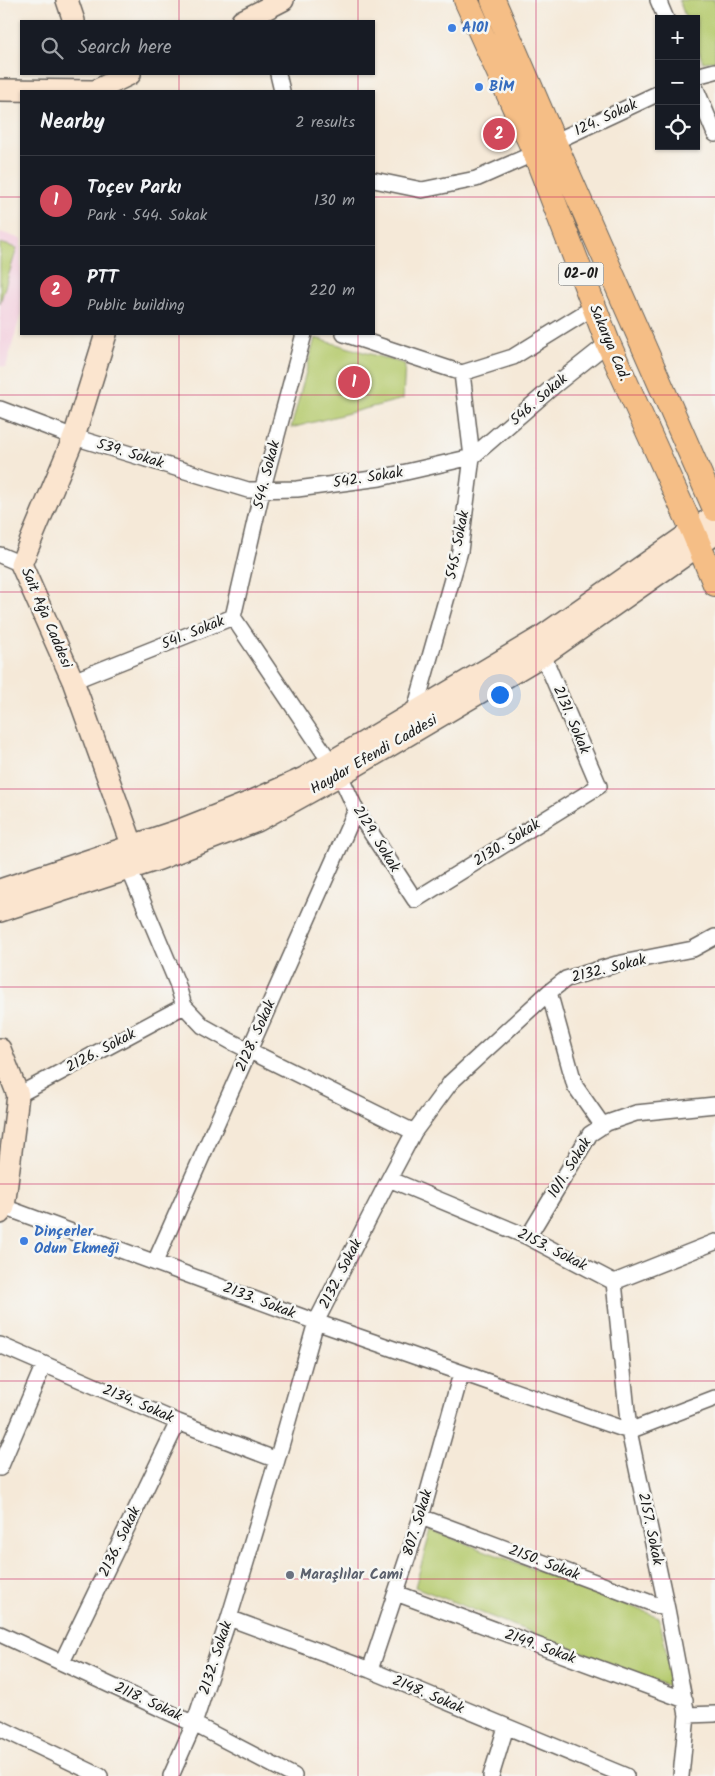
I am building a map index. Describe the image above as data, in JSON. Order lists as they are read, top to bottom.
{
  "streets": {
    "main road": [
      "02-01",
      "Sakarya Cad.",
      "Sait Ağa Caddesi",
      "Haydar Efendi Caddesi"
    ],
    "street": [
      "124. Sokak",
      "546. Sokak",
      "539. Sokak",
      "544. Sokak",
      "542. Sokak",
      "545. Sokak",
      "541. Sokak",
      "2131. Sokak",
      "2129. Sokak",
      "2130. Sokak",
      "2132. Sokak",
      "2128. Sokak",
      "2126. Sokak",
      "10/1. Sokak",
      "2153. Sokak",
      "2133. Sokak",
      "2134. Sokak",
      "807. Sokak",
      "2157. Sokak",
      "2136. Sokak",
      "2150. Sokak",
      "2149. Sokak",
      "2148. Sokak",
      "2118. Sokak"
    ]
  },
  "crossings": [
    ["124. Sokak", "Sakarya Cad."],
    ["Sakarya Cad.", "546. Sokak"],
    ["Sakarya Cad.", "Haydar Efendi Caddesi"],
    ["546. Sokak", "542. Sokak"],
    ["546. Sokak", "545. Sokak"],
    ["539. Sokak", "544. Sokak"],
    ["539. Sokak", "542. Sokak"],
    ["539. Sokak", "Sait Ağa Caddesi"],
    ["544. Sokak", "542. Sokak"],
    ["544. Sokak", "541. Sokak"],
    ["542. Sokak", "545. Sokak"],
    ["545. Sokak", "Haydar Efendi Caddesi"],
    ["Sait Ağa Caddesi", "541. Sokak"],
    ["Sait Ağa Caddesi", "Haydar Efendi Caddesi"],
    ["541. Sokak", "Haydar Efendi Caddesi"],
    ["541. Sokak", "2129. Sokak"],
    ["2131. Sokak", "Haydar Efendi Caddesi"],
    ["2131. Sokak", "2130. Sokak"],
    ["Haydar Efendi Caddesi", "2129. Sokak"],
    ["2129. Sokak", "2130. Sokak"],
    ["2129. Sokak", "2128. Sokak"],
    ["2132. Sokak", "2153. Sokak"],
    ["2132. Sokak", "2133. Sokak"],
    ["2132. Sokak", "2134. Sokak"],
    ["2132. Sokak", "2148. Sokak"],
    ["2132. Sokak", "2118. Sokak"],
    ["2128. Sokak", "2133. Sokak"],
    ["10/1. Sokak", "2153. Sokak"],
    ["2153. Sokak", "2157. Sokak"],
    ["2133. Sokak", "807. Sokak"],
    ["2133. Sokak", "2157. Sokak"],
    ["2134. Sokak", "2136. Sokak"],
    ["807. Sokak", "2150. Sokak"],
    ["807. Sokak", "2149. Sokak"],
    ["807. Sokak", "2148. Sokak"],
    ["2157. Sokak", "2150. Sokak"],
    ["2157. Sokak", "2149. Sokak"],
    ["2136. Sokak", "2118. Sokak"]
  ],
  "places": [
    "A101",
    "BİM",
    "Dinçerler Odun Ekmeği",
    "Maraşlılar Cami"
  ],
  "page": {
    "map_buttons": ["+", "−"],
    "search": "Search here",
    "heading": ["Nearby", "2 results"],
    "pins": ["2", "1"],
    "list": [
      {
        "mark": "1",
        "name": "Toçev Parkı",
        "note": "Park · 544. Sokak",
        "value": "130 m"
      },
      {
        "mark": "2",
        "name": "PTT",
        "note": "Public building",
        "value": "220 m"
      }
    ]
  }
}
